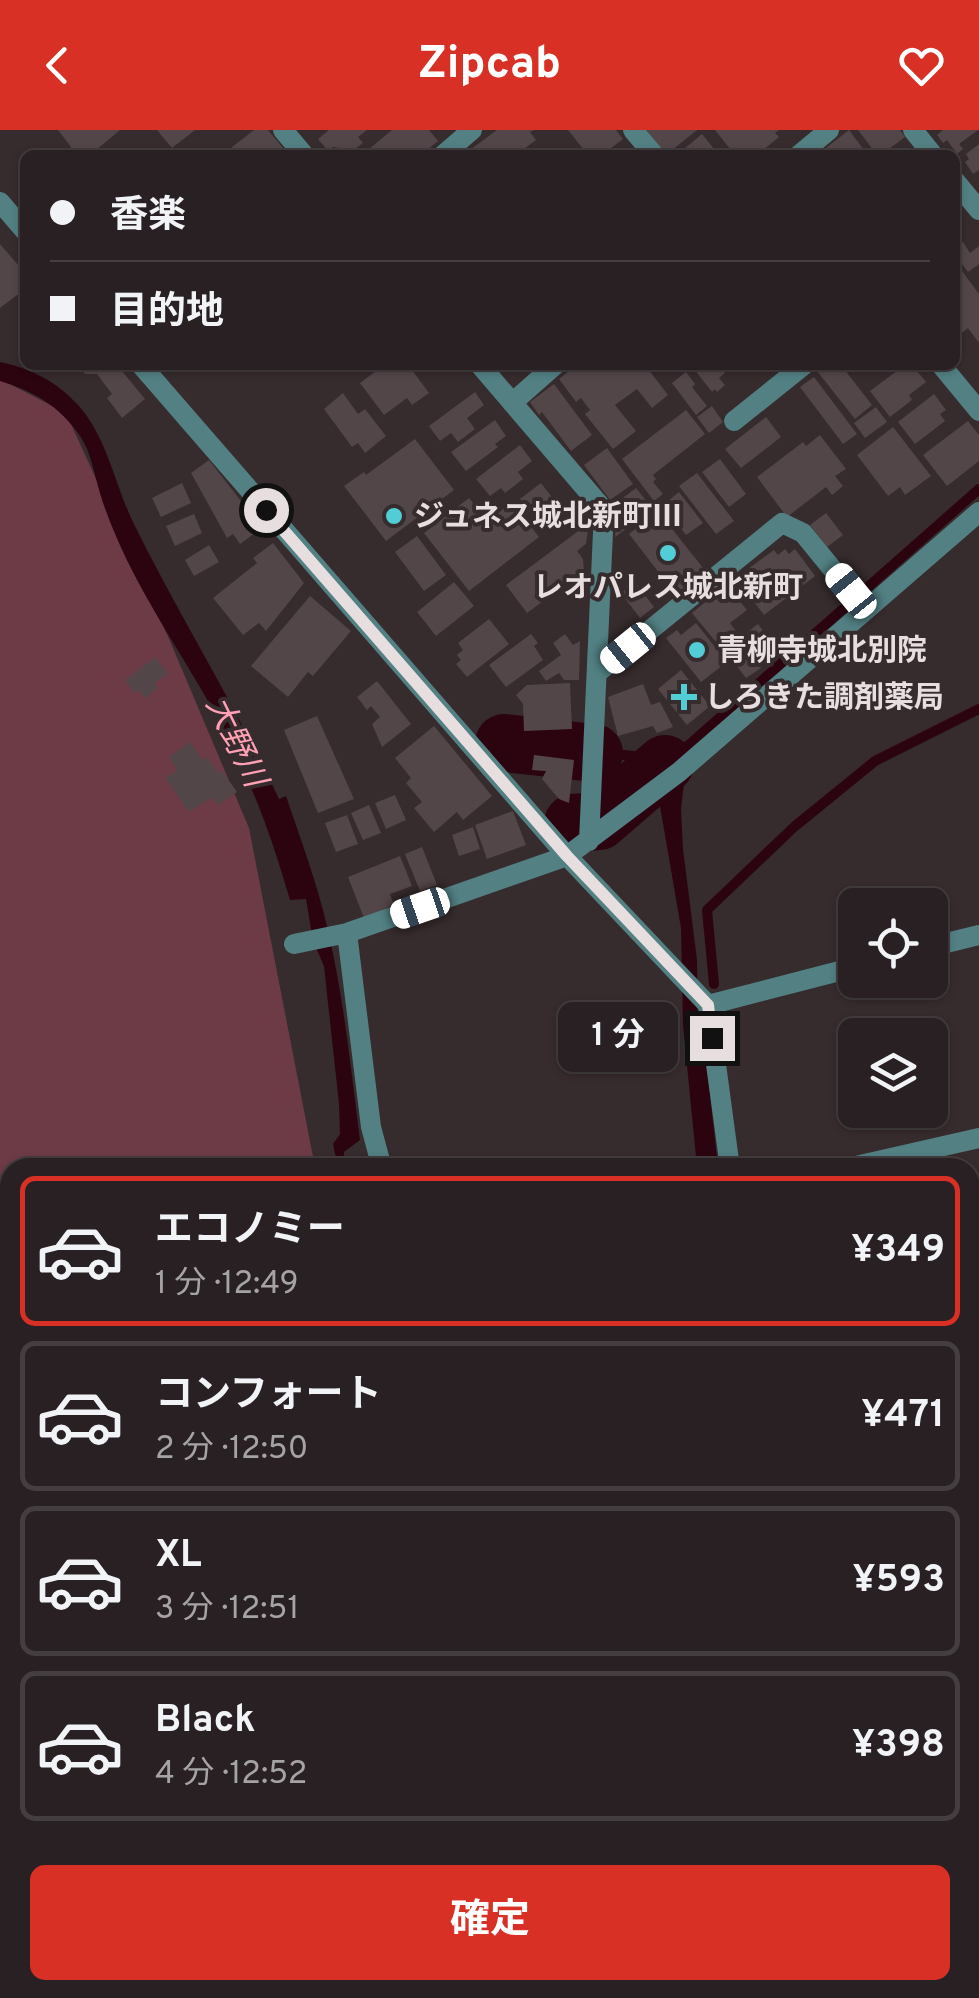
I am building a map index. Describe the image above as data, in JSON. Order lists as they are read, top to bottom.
{
  "water": ["大野川"],
  "places": {
    "other": ["ジュネス城北新町Ⅲ", "レオパレス城北新町", "青柳寺城北別院"],
    "health": ["しろきた調剤薬局"]
  },
  "page": {
    "header": "Zipcab",
    "banner": ["香楽", "目的地"],
    "bubble": "1 分",
    "list": [
      {
        "name": "エコノミー",
        "note": "1 分 · 12:49",
        "value": "¥349"
      },
      {
        "name": "コンフォート",
        "note": "2 分 · 12:50",
        "value": "¥471"
      },
      {
        "name": "XL",
        "note": "3 分 · 12:51",
        "value": "¥593"
      },
      {
        "name": "Black",
        "note": "4 分 · 12:52",
        "value": "¥398"
      }
    ],
    "buttons": "確定"
  }
}
